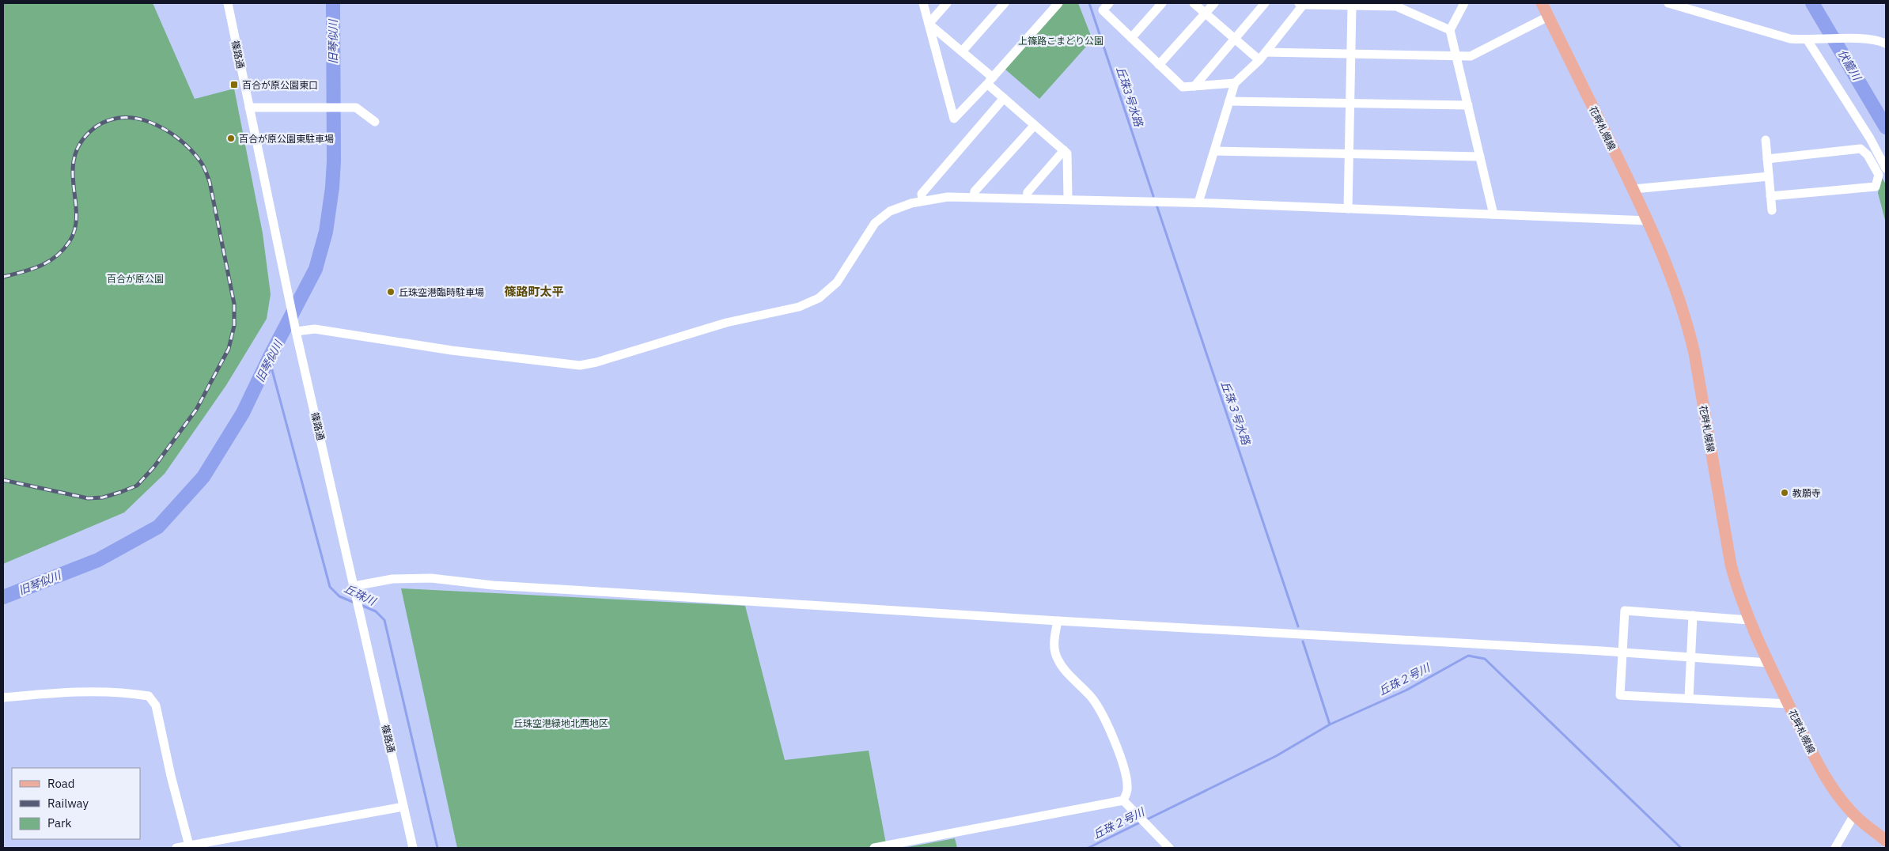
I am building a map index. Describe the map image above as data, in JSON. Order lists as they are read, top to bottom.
{
  "streets": {
    "main road": ["花畔札幌線"],
    "street": ["篠路通"]
  },
  "districts": ["篠路町太平"],
  "water": [
    "旧琴似川",
    "伏籠川",
    "丘珠3号水路",
    "丘珠３号水路",
    "丘珠川",
    "丘珠２号川"
  ],
  "parks": ["上篠路こまどり公園", "百合が原公園", "丘珠空港緑地北西地区"],
  "places": {
    "transit": ["百合が原公園東口"],
    "other": ["百合が原公園東駐車場", "丘珠空港臨時駐車場", "教願寺"]
  },
  "legend": ["Road", "Railway", "Park"]
}
